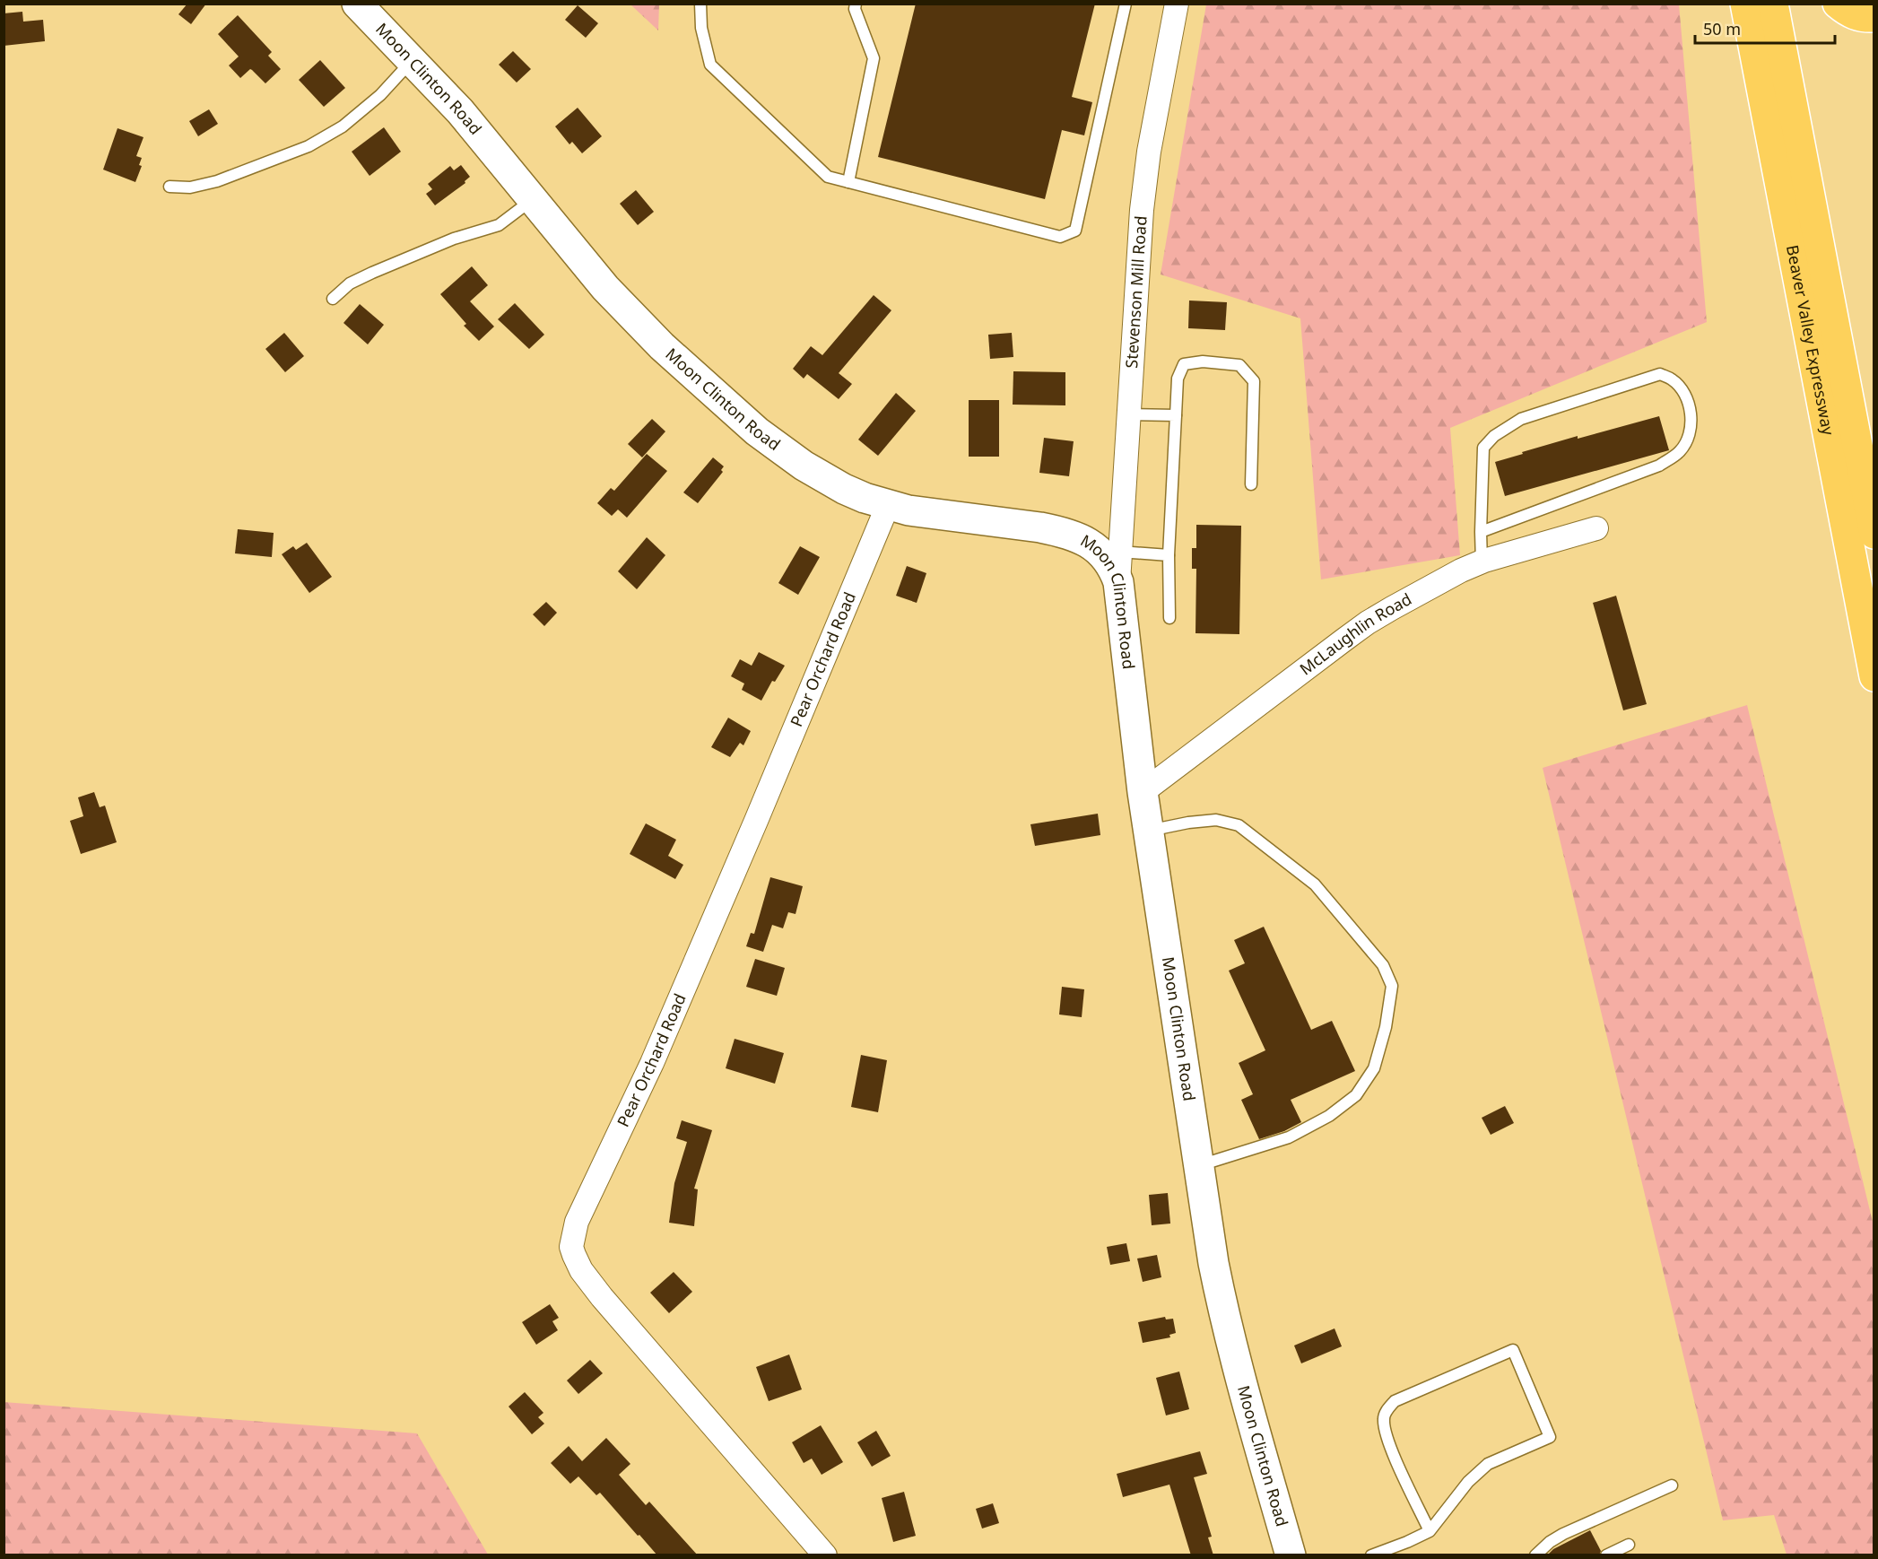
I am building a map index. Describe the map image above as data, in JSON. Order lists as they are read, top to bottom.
{
  "streets": {
    "highway": ["Beaver Valley Expressway"],
    "street": [
      "Moon Clinton Road",
      "Stevenson Mill Road",
      "McLaughlin Road",
      "Pear Orchard Road"
    ]
  },
  "crossings": [
    ["Moon Clinton Road", "Stevenson Mill Road"],
    ["Moon Clinton Road", "McLaughlin Road"],
    ["Moon Clinton Road", "Pear Orchard Road"]
  ],
  "scale_bar": "50 m"
}
